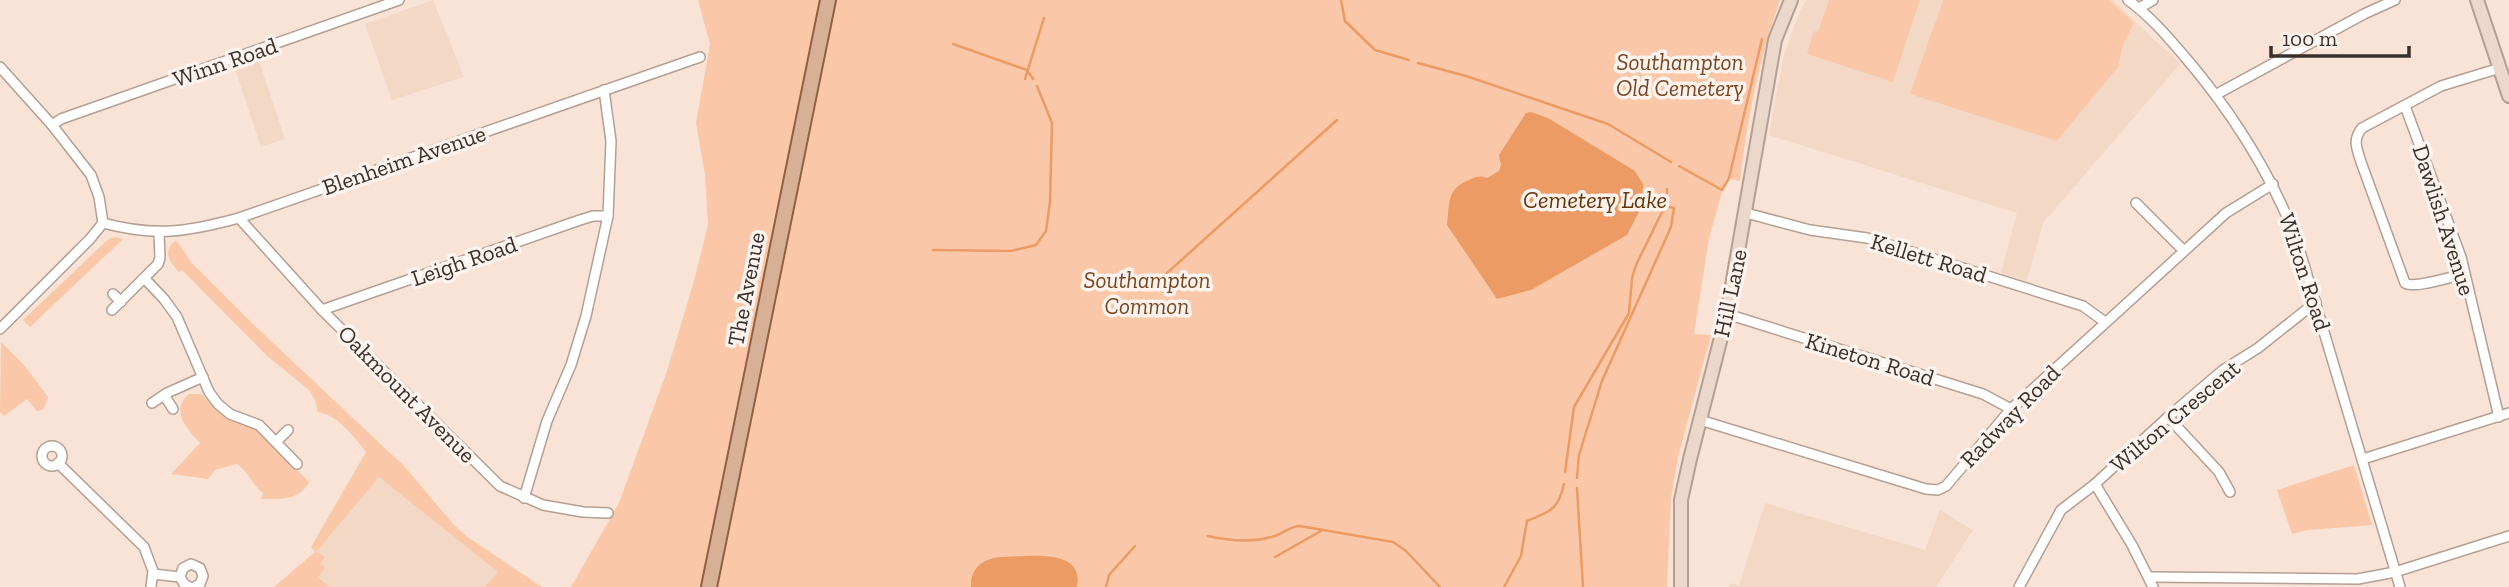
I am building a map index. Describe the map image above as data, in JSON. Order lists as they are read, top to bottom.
{
  "streets": {
    "main road": ["The Avenue"],
    "street": [
      "Winn Road",
      "Blenheim Avenue",
      "Dawlish Avenue",
      "Kellett Road",
      "Leigh Road",
      "Wilton Road",
      "Hill Lane",
      "Kineton Road",
      "Oakmount Avenue",
      "Radway Road",
      "Wilton Crescent"
    ]
  },
  "crossings": [
    ["Blenheim Avenue", "Oakmount Avenue"],
    ["Kellett Road", "Hill Lane"],
    ["Kellett Road", "Radway Road"],
    ["Leigh Road", "Oakmount Avenue"],
    ["Wilton Road", "Radway Road"],
    ["Wilton Road", "Wilton Crescent"],
    ["Hill Lane", "Kineton Road"],
    ["Hill Lane", "Radway Road"],
    ["Kineton Road", "Radway Road"]
  ],
  "water": ["Cemetery Lake"],
  "parks": ["Southampton Old Cemetery", "Southampton Common"],
  "scale_bar": "100 m"
}
